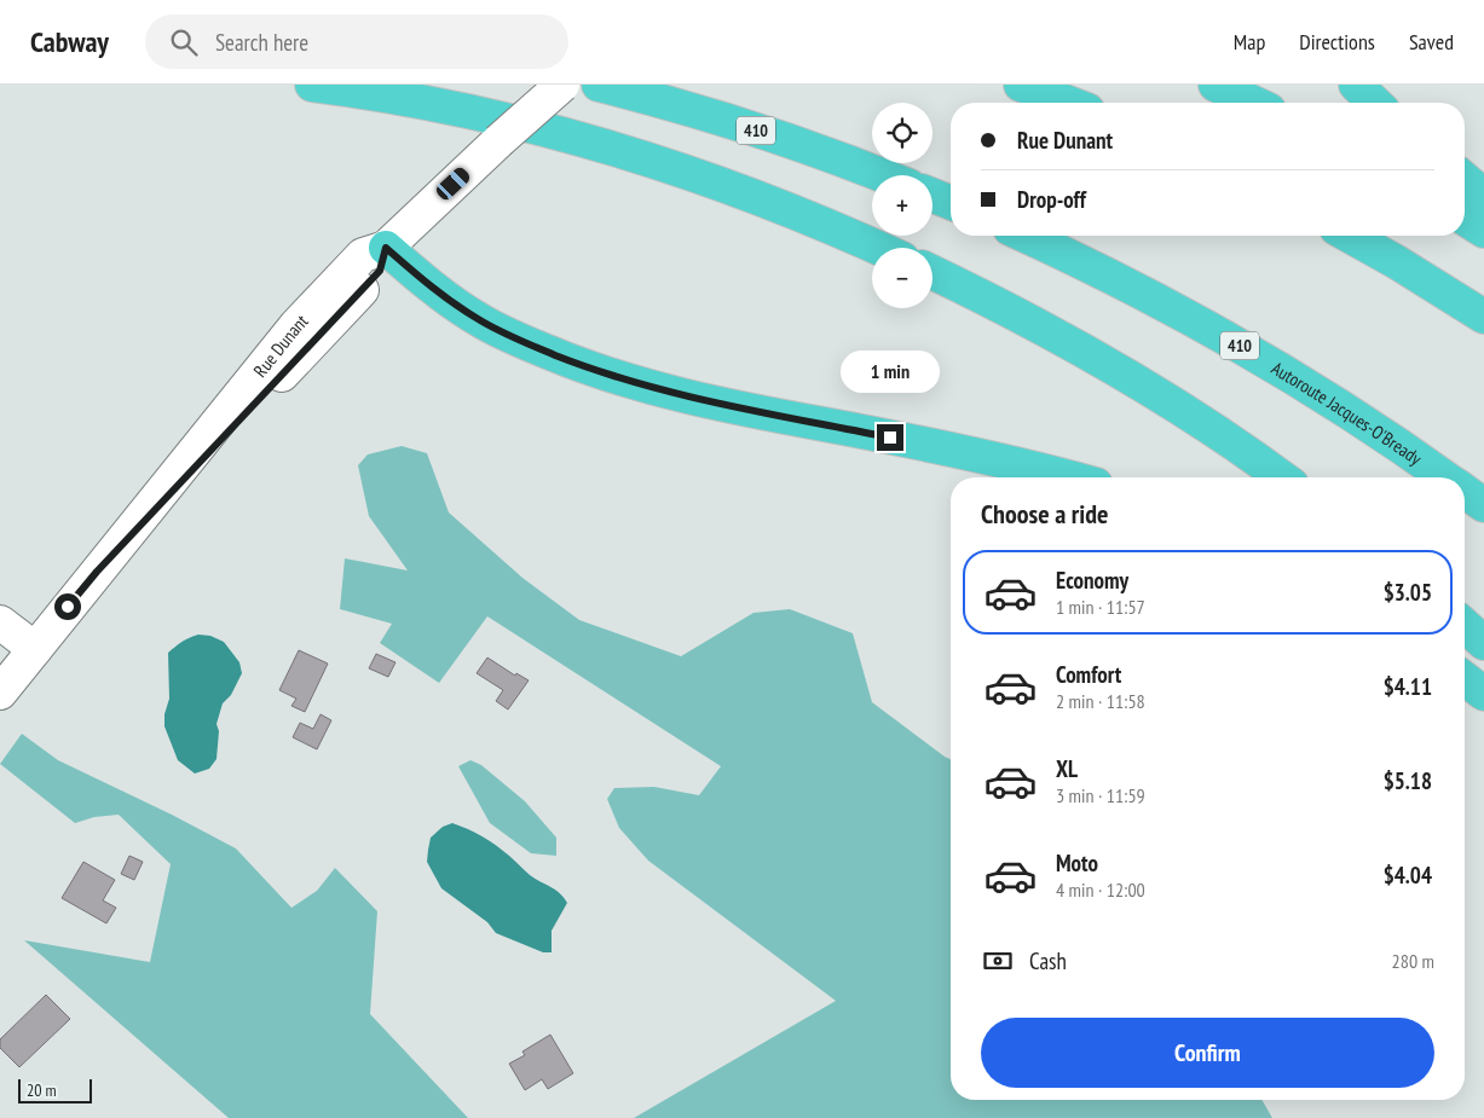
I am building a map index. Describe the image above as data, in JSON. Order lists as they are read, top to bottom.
{
  "streets": {
    "highway": ["410", "Autoroute Jacques-O'Bready"],
    "street": ["Rue Dunant"]
  },
  "scale_bar": "20 m",
  "page": {
    "header": "Cabway",
    "search": "Search here",
    "nav": ["Map", "Directions", "Saved"],
    "map_buttons": ["+", "−"],
    "banner": ["Rue Dunant", "Drop-off"],
    "bubble": "1 min",
    "heading": "Choose a ride",
    "list": [
      {
        "name": "Economy",
        "note": "1 min · 11:57",
        "value": "$3.05"
      },
      {
        "name": "Comfort",
        "note": "2 min · 11:58",
        "value": "$4.11"
      },
      {
        "name": "XL",
        "note": "3 min · 11:59",
        "value": "$5.18"
      },
      {
        "name": "Moto",
        "note": "4 min · 12:00",
        "value": "$4.04"
      }
    ],
    "pay": ["Cash", "280 m"],
    "buttons": "Confirm",
    "scale": "20 m"
  }
}
